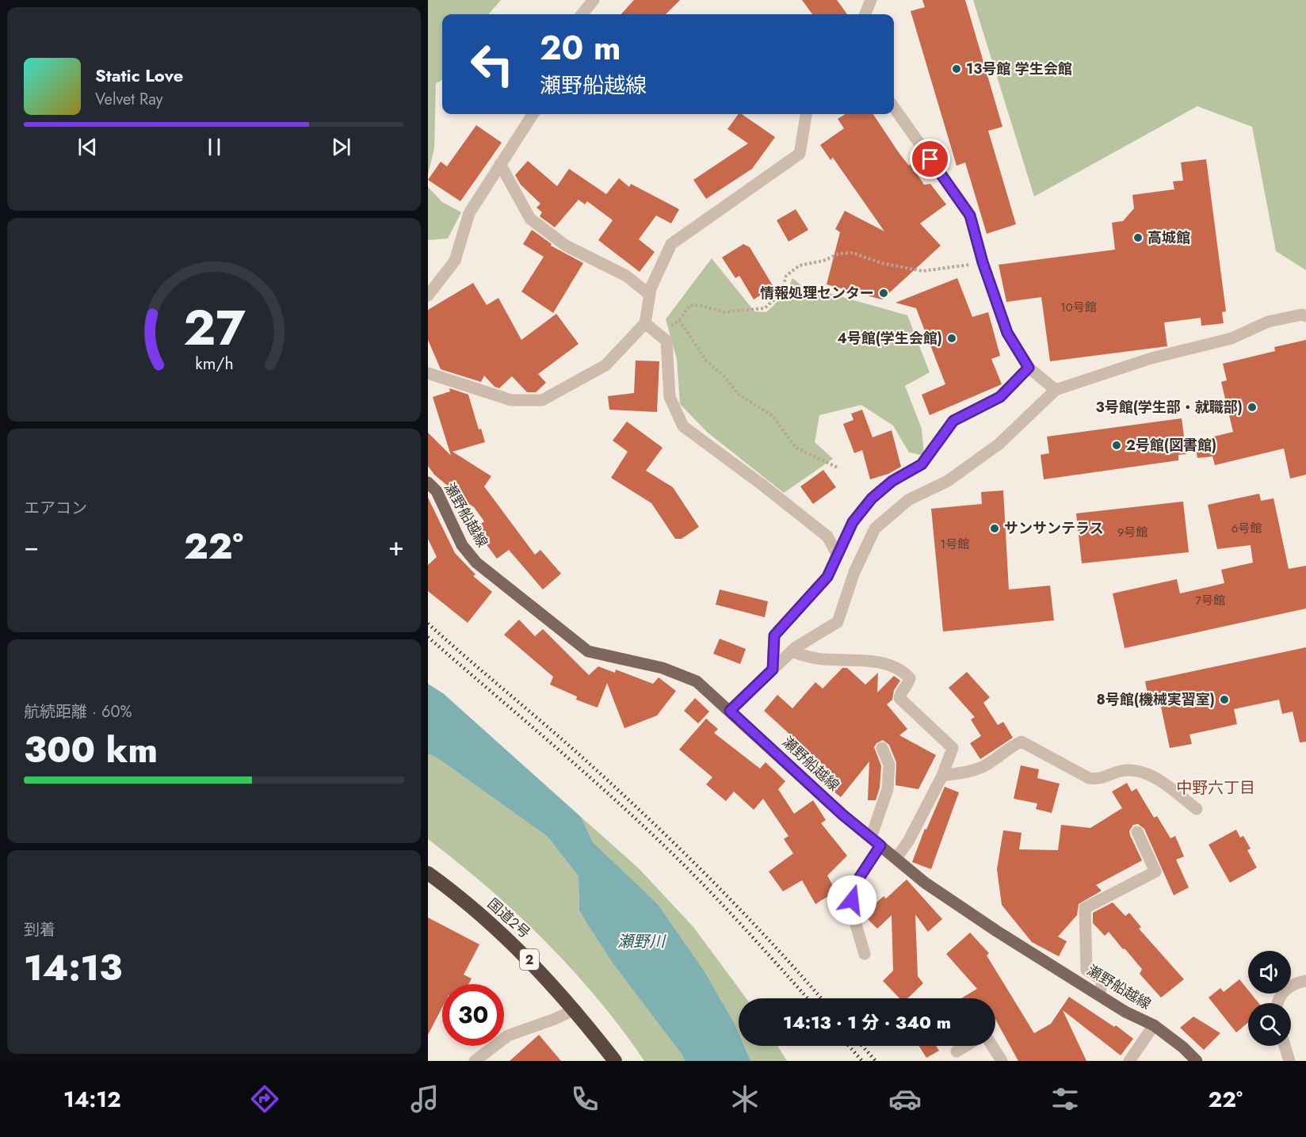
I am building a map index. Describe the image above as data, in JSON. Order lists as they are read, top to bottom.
{
  "streets": {
    "highway": ["国道2号", "2"],
    "main road": ["瀬野船越線"]
  },
  "districts": ["中野六丁目"],
  "water": ["瀬野川"],
  "places": [
    "13号館 学生会館",
    "高城館",
    "情報処理センター",
    "4号館(学生会館)",
    "3号館(学生部・就職部)",
    "2号館(図書館)",
    "サンサンテラス",
    "8号館(機械実習室)"
  ],
  "house_numbers": [
    "10号館",
    "6号館",
    "9号館",
    "1号館",
    "7号館"
  ],
  "page": {
    "turn": ["20 m", "瀬野船越線"],
    "song": ["Static Love", "Velvet Ray"],
    "tile": [
      "エアコン",
      ["航続距離 · 60%", "300 km"],
      ["到着", "14:13"]
    ],
    "heat": ["−", "22°", "+"],
    "limit": "30",
    "trip": "14:13 · 1 分 · 340 m",
    "tabs": ["14:12", "22°"],
    "gauge": ["27", "km/h"]
  }
}
